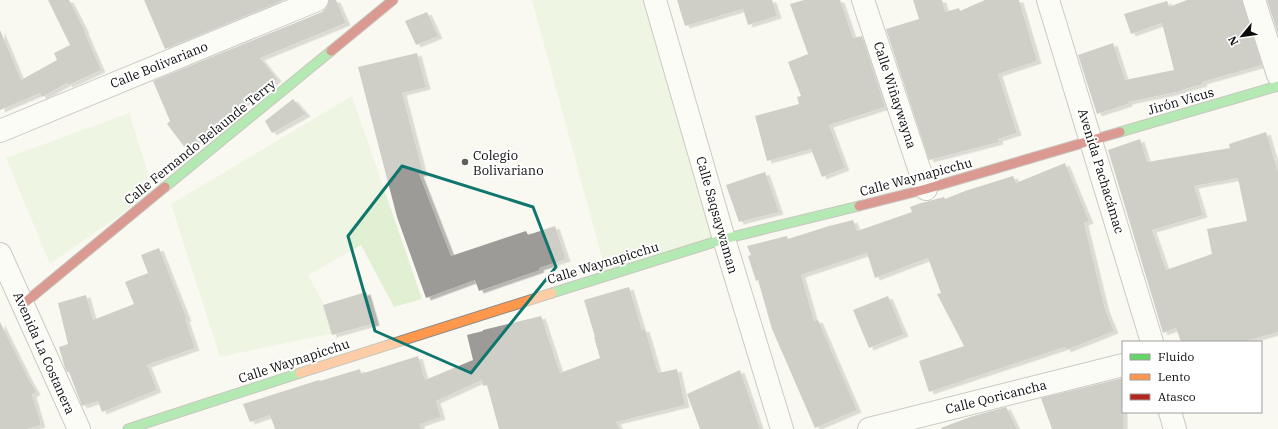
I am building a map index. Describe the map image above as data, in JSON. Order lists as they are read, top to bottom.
{
  "streets": {
    "street": [
      "Calle Bolivariano",
      "Calle Wiñaywayna",
      "Jirón Vicus",
      "Calle Fernando Belaunde Terry",
      "Avenida Pachacámac",
      "Calle Waynapicchu",
      "Calle Saqsaywaman",
      "Avenida La Costanera",
      "Calle Qoricancha"
    ]
  },
  "crossings": [
    ["Calle Wiñaywayna", "Calle Waynapicchu"],
    ["Jirón Vicus", "Avenida Pachacámac"],
    ["Jirón Vicus", "Calle Waynapicchu"],
    ["Calle Fernando Belaunde Terry", "Avenida La Costanera"],
    ["Avenida Pachacámac", "Calle Waynapicchu"],
    ["Calle Waynapicchu", "Calle Saqsaywaman"]
  ],
  "places": ["Colegio Bolivariano"],
  "legend": ["Fluido", "Lento", "Atasco"],
  "north": "bottom left"
}
